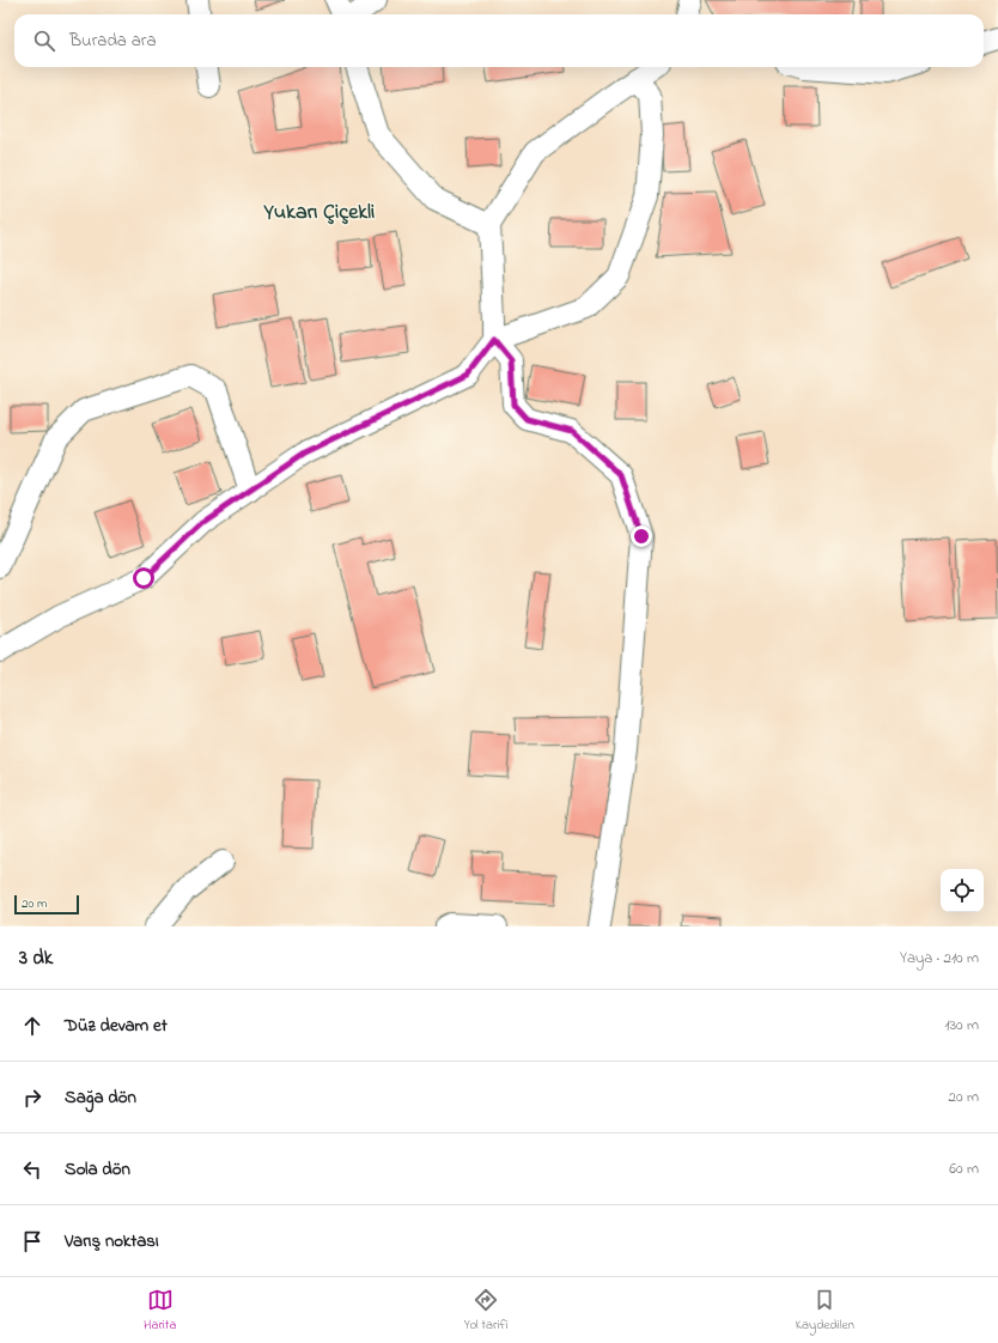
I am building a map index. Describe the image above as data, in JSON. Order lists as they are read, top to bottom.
{
  "districts": ["Yukarı Çiçekli"],
  "scale_bar": "20 m",
  "page": {
    "search": "Burada ara",
    "scale": "20 m",
    "heading": ["3 dk", "Yaya · 210 m"],
    "list": [
      ["Düz devam et", "130 m"],
      ["Sağa dön", "20 m"],
      ["Sola dön", "60 m"],
      "Varış noktası"
    ],
    "nav": ["Harita", "Yol tarifi", "Kaydedilen"]
  }
}
